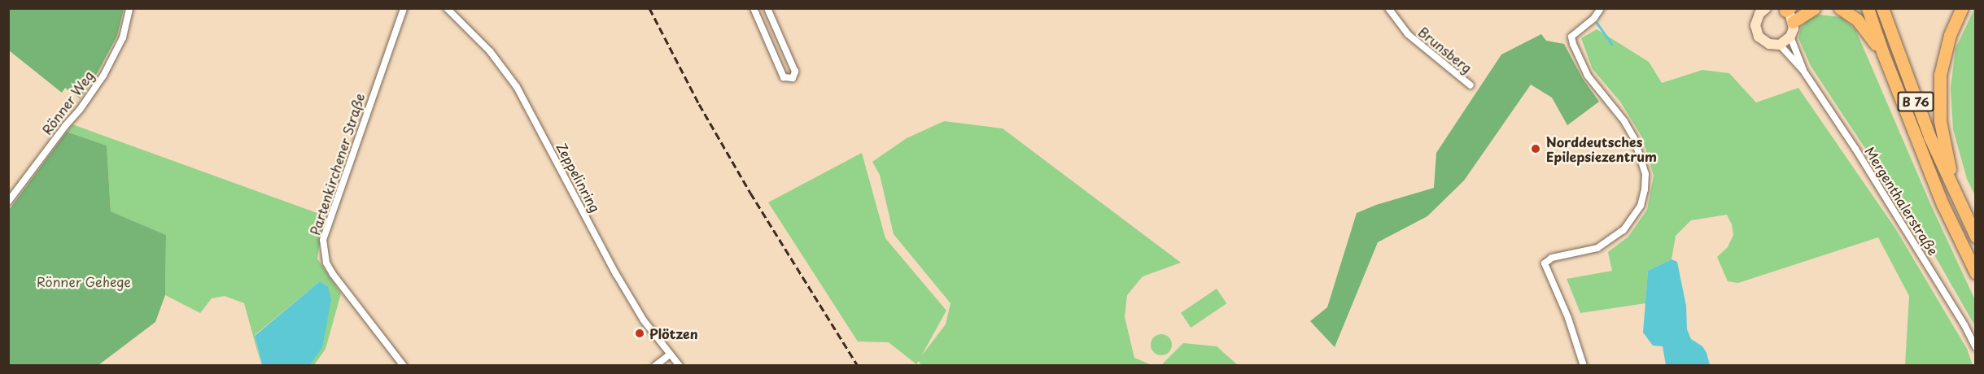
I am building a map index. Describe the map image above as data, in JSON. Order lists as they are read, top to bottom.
{
  "streets": {
    "highway": ["B 76"],
    "street": [
      "Brunsberg",
      "Rönner Weg",
      "Partenkirchener Straße",
      "Zeppelinring",
      "Mergenthalerstraße"
    ]
  },
  "parks": ["Rönner Gehege"],
  "places": ["Norddeutsches Epilepsiezentrum", "Plötzen"]
}
